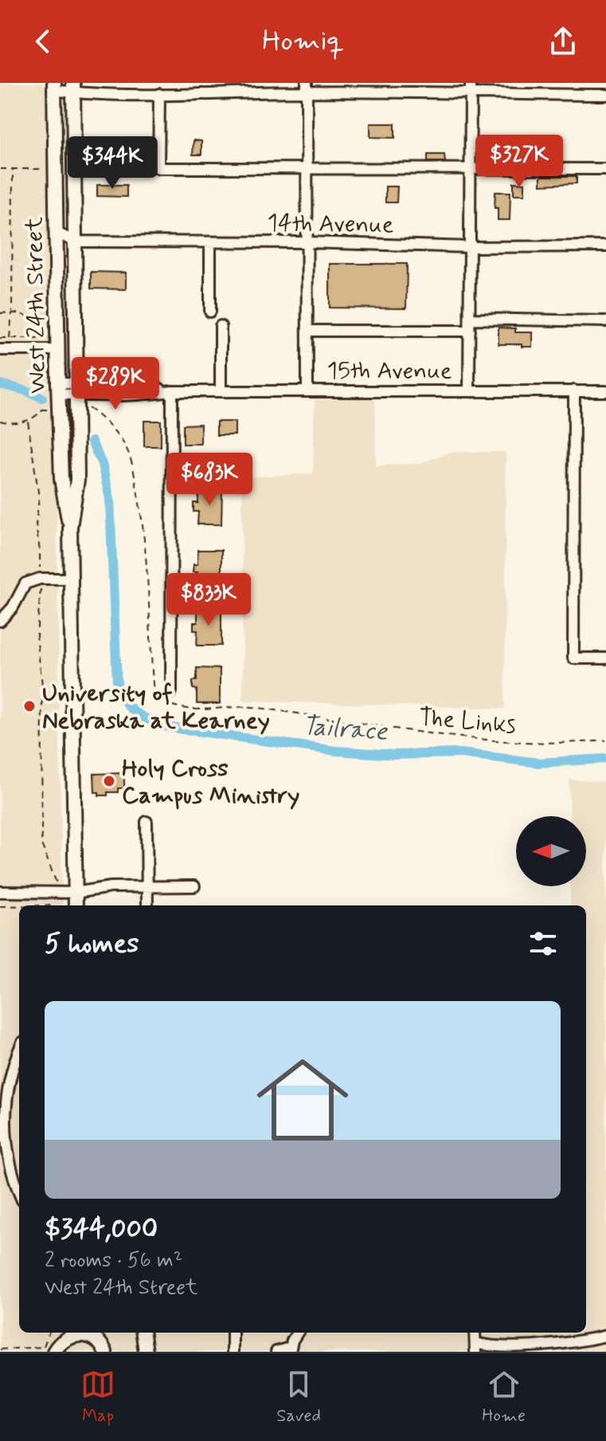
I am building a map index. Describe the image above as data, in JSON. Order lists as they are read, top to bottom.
{
  "streets": {
    "main road": ["West 24th Street"],
    "street": ["14th Avenue", "15th Avenue"],
    "path": ["The Links"]
  },
  "crossings": [
    ["14th Avenue", "West 24th Street"],
    ["West 24th Street", "15th Avenue"],
    ["West 24th Street", "The Links"],
    ["15th Avenue", "The Links"]
  ],
  "water": ["Tailrace"],
  "places": ["University of Nebraska at Kearney", "Holy Cross Campus Ministry"],
  "north": "left",
  "page": {
    "header": "Homiq",
    "price": [
      "$327K",
      "$344K",
      "$289K",
      "$683K",
      "$833K"
    ],
    "heading": "5 homes",
    "list": [
      {
        "name": "$344,000",
        "note": "2 rooms · 56 m² · West 24th Street"
      }
    ],
    "tabs": ["Map", "Saved", "Home"]
  }
}
